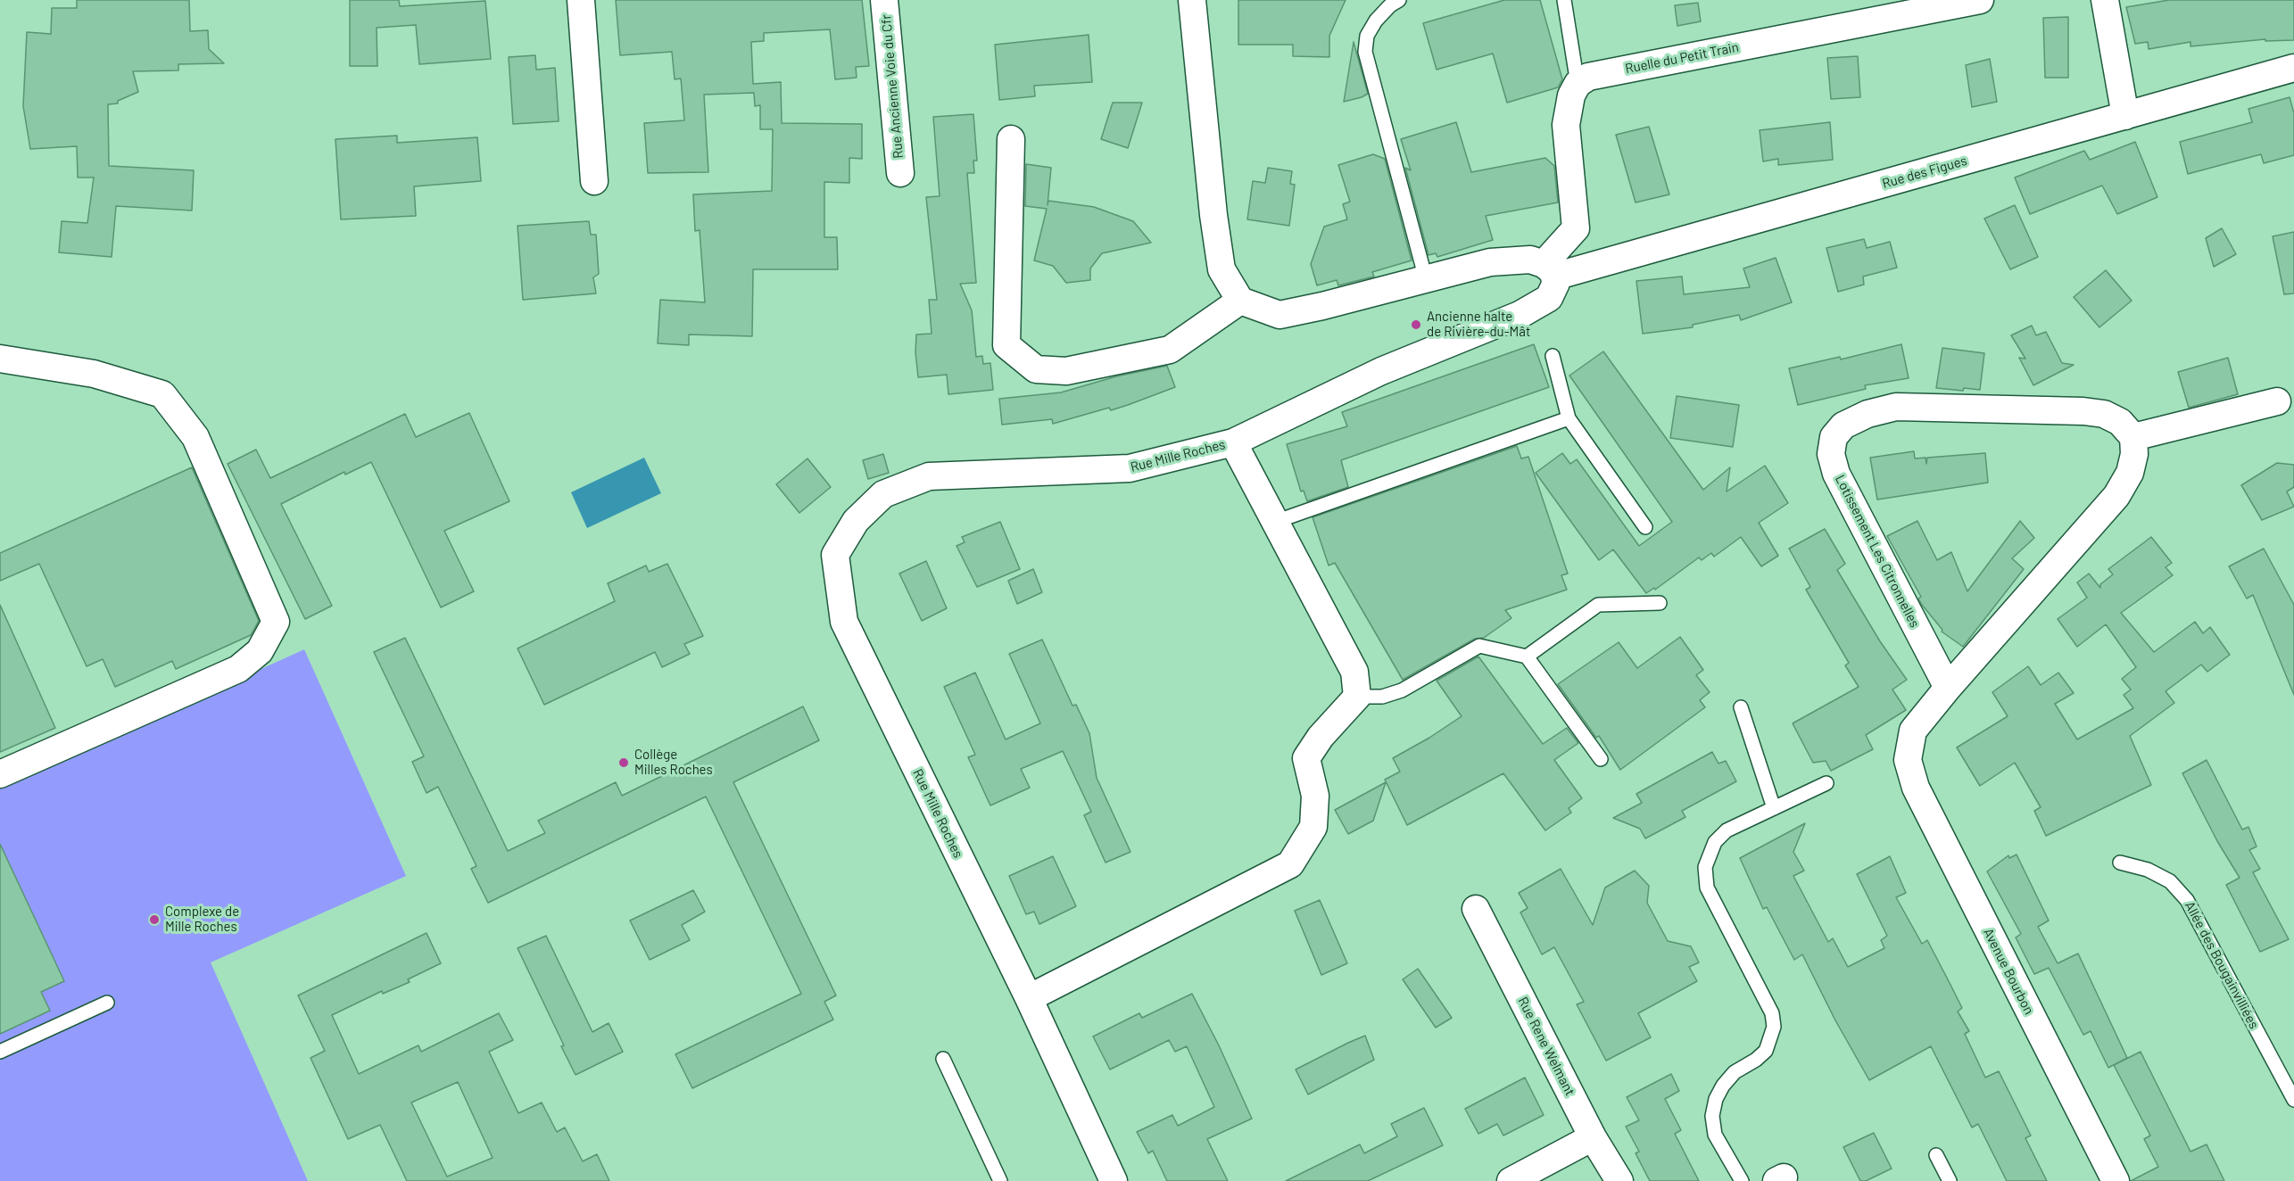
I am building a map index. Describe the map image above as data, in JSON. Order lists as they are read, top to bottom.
{
  "streets": {
    "street": [
      "Ruelle du Petit Train",
      "Rue Ancienne Voie du Cfr",
      "Rue des Figues",
      "Rue Mille Roches",
      "Lotissement Les Citronnelles",
      "Avenue Bourbon",
      "Rue Rene Welmant"
    ],
    "lane": ["Allée des Bougainvilliées"]
  },
  "crossings": [
    ["Rue des Figues", "Rue Mille Roches"],
    ["Lotissement Les Citronnelles", "Avenue Bourbon"]
  ],
  "places": ["Ancienne halte de Rivière-du-Mât", "Collège Milles Roches", "Complexe de Mille Roches"]
}
